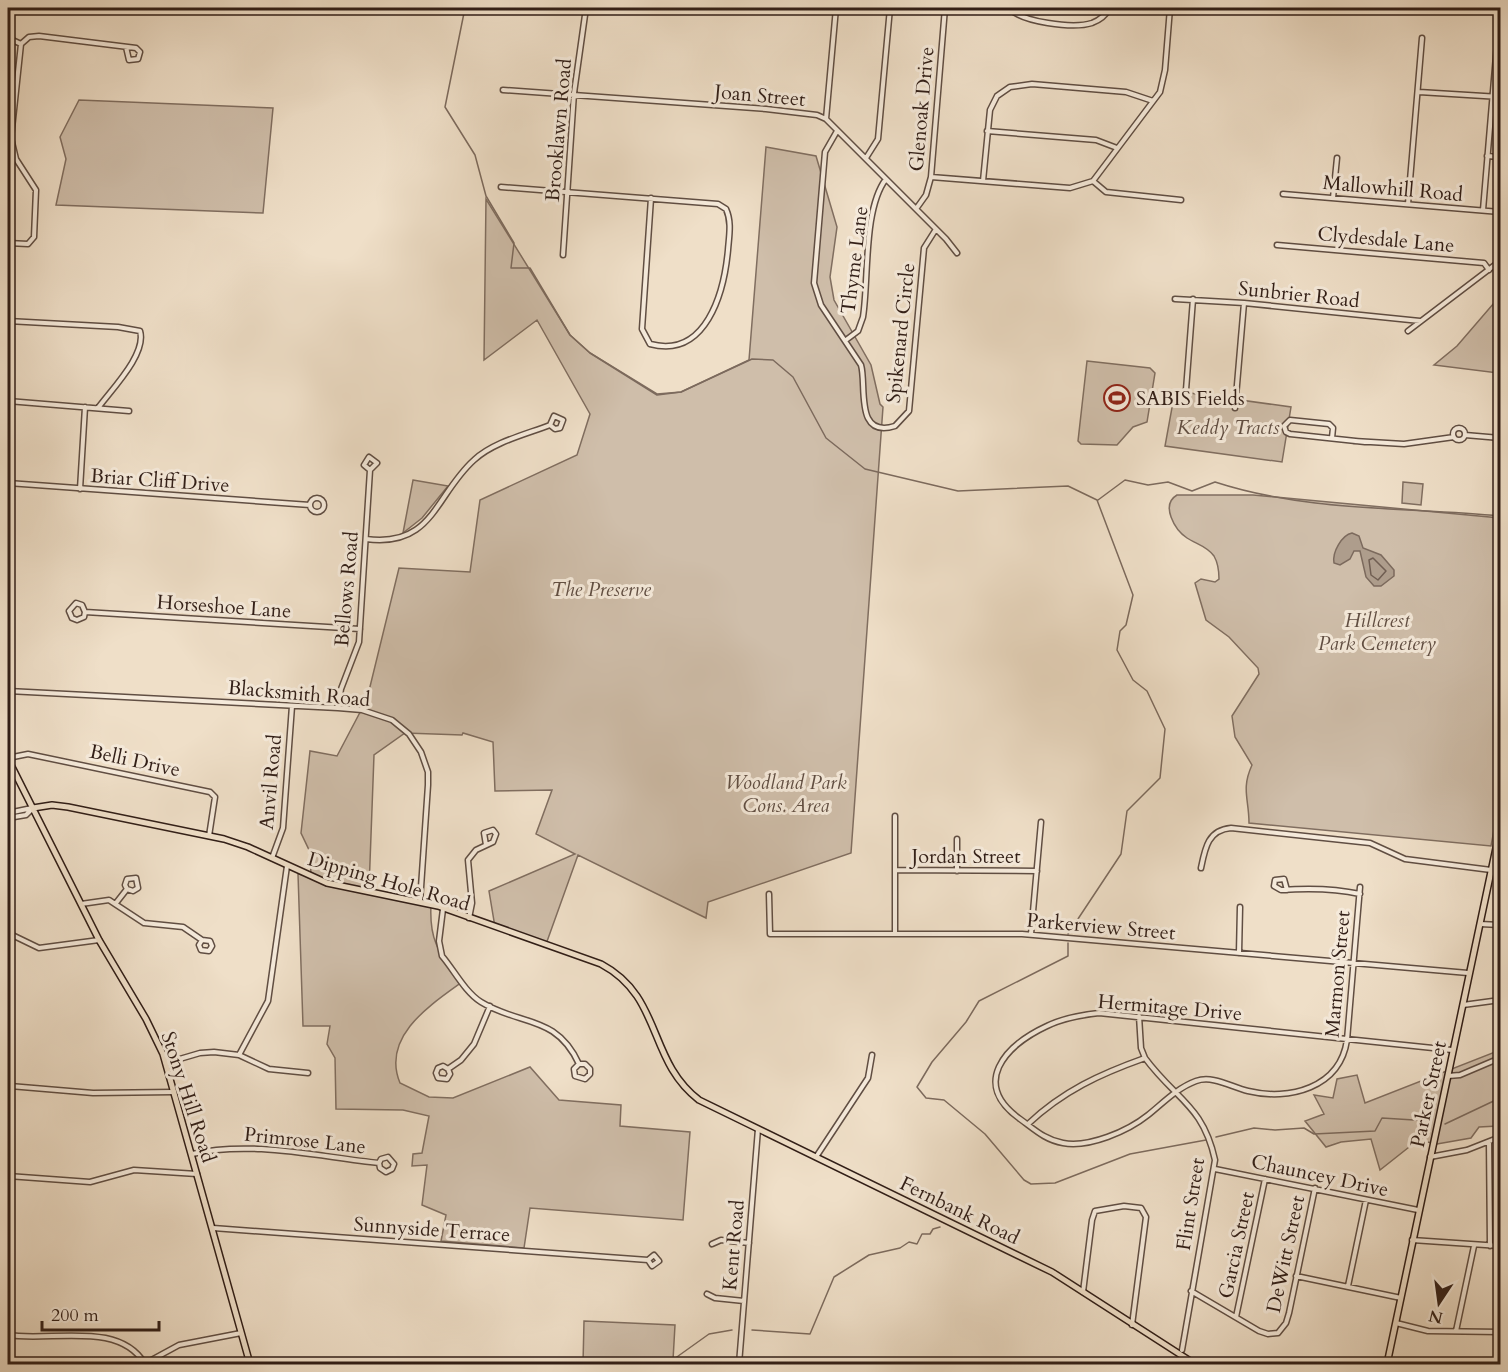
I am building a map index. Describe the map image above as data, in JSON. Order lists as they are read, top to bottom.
{
  "streets": {
    "main road": [
      "Dipping Hole Road",
      "Parker Street",
      "Stony Hill Road",
      "Fernbank Road"
    ],
    "street": [
      "Joan Street",
      "Glenoak Drive",
      "Brooklawn Road",
      "Mallowhill Road",
      "Clydesdale Lane",
      "Thyme Lane",
      "Sunbrier Road",
      "Spikenard Circle",
      "Briar Cliff Drive",
      "Bellows Road",
      "Horseshoe Lane",
      "Blacksmith Road",
      "Belli Drive",
      "Anvil Road",
      "Jordan Street",
      "Parkerview Street",
      "Marmon Street",
      "Hermitage Drive",
      "Primrose Lane",
      "Chauncey Drive",
      "Flint Street",
      "Sunnyside Terrace",
      "Kent Road",
      "Garcia Street",
      "DeWitt Street"
    ]
  },
  "crossings": [
    ["Joan Street", "Glenoak Drive"],
    ["Joan Street", "Brooklawn Road"],
    ["Joan Street", "Thyme Lane"],
    ["Joan Street", "Spikenard Circle"],
    ["Thyme Lane", "Spikenard Circle"],
    ["Bellows Road", "Horseshoe Lane"],
    ["Bellows Road", "Blacksmith Road"],
    ["Blacksmith Road", "Anvil Road"],
    ["Blacksmith Road", "Dipping Hole Road"],
    ["Belli Drive", "Dipping Hole Road"],
    ["Belli Drive", "Stony Hill Road"],
    ["Anvil Road", "Dipping Hole Road"],
    ["Dipping Hole Road", "Stony Hill Road"],
    ["Dipping Hole Road", "Fernbank Road"],
    ["Parkerview Street", "Marmon Street"],
    ["Parkerview Street", "Parker Street"],
    ["Marmon Street", "Hermitage Drive"],
    ["Marmon Street", "Flint Street"],
    ["Hermitage Drive", "Parker Street"],
    ["Hermitage Drive", "Flint Street"],
    ["Parker Street", "Chauncey Drive"],
    ["Stony Hill Road", "Primrose Lane"],
    ["Stony Hill Road", "Sunnyside Terrace"],
    ["Chauncey Drive", "Flint Street"],
    ["Chauncey Drive", "Garcia Street"],
    ["Chauncey Drive", "DeWitt Street"],
    ["Flint Street", "DeWitt Street"],
    ["Fernbank Road", "Kent Road"],
    ["Garcia Street", "DeWitt Street"]
  ],
  "parks": [
    "Keddy Tracts",
    "The Preserve",
    "Hillcrest Park Cemetery",
    "Woodland Park Cons. Area"
  ],
  "places": {
    "sports": ["SABIS Fields"]
  },
  "scale_bar": "200 m",
  "north": "bottom"
}
